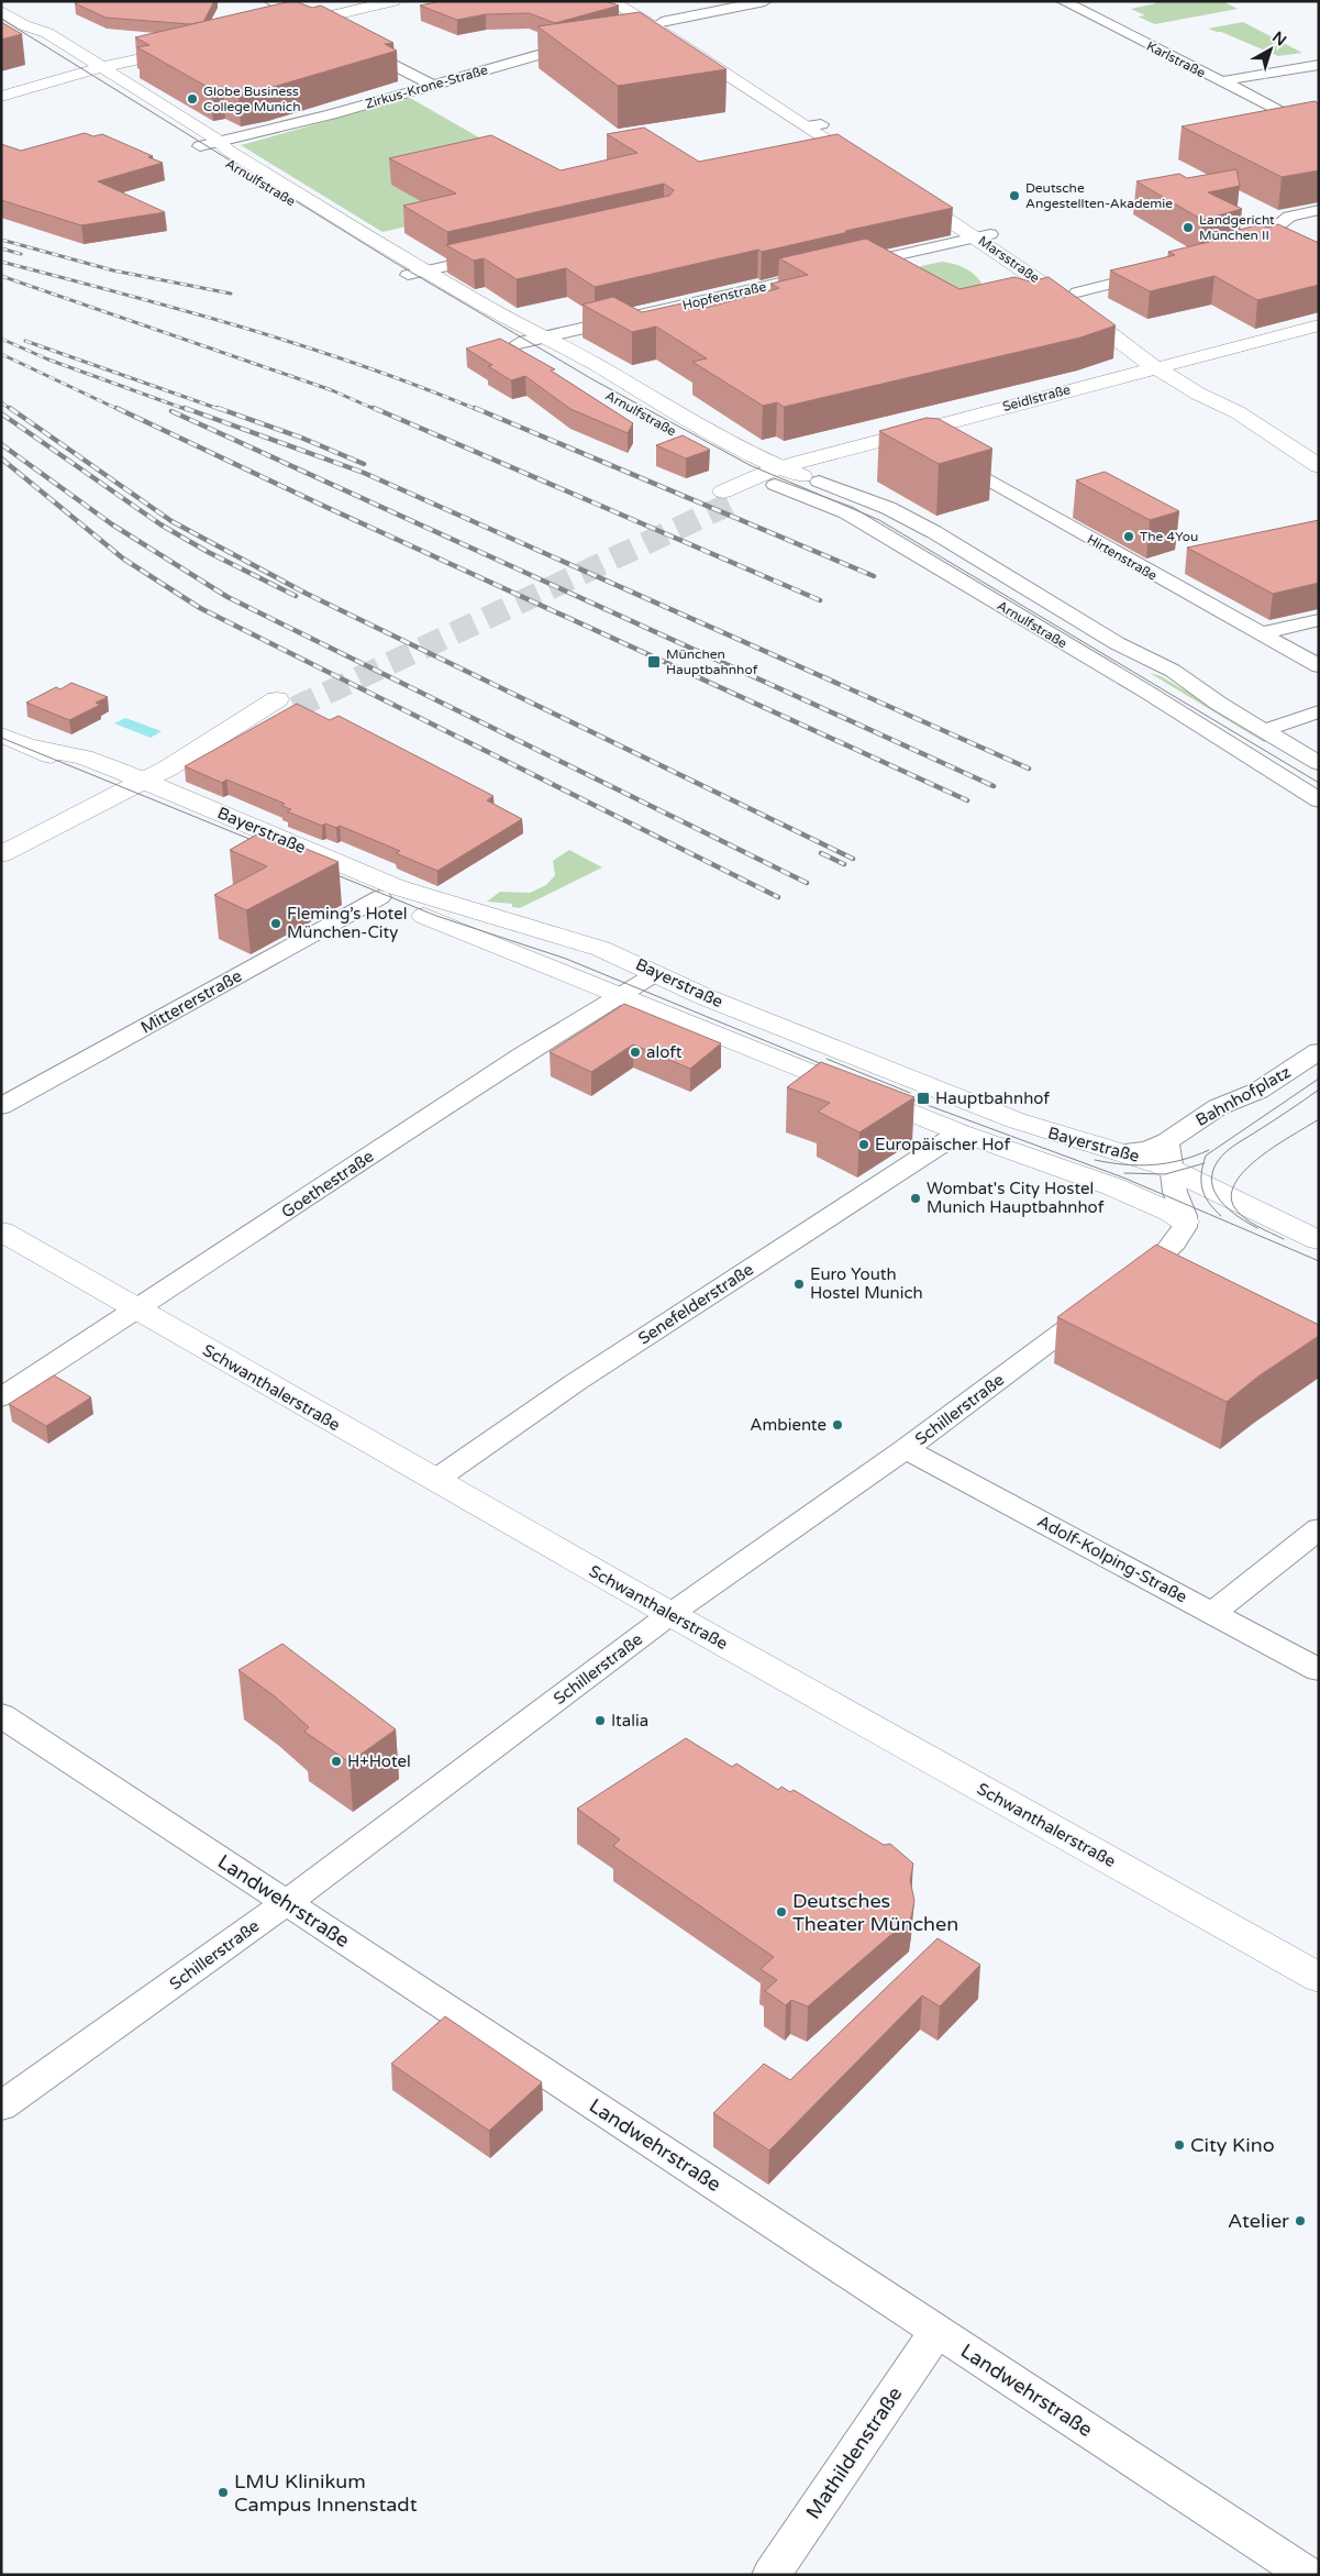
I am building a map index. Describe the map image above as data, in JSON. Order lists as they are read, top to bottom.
{
  "streets": {
    "street": [
      "Karlstraße",
      "Zirkus-Krone-Straße",
      "Arnulfstraße",
      "Marsstraße",
      "Hopfenstraße",
      "Seidlstraße",
      "Hirtenstraße",
      "Bayerstraße",
      "Mittererstraße",
      "Bahnhofplatz",
      "Goethestraße",
      "Senefelderstraße",
      "Schwanthalerstraße",
      "Schillerstraße",
      "Adolf-Kolping-Straße",
      "Landwehrstraße",
      "Mathildenstraße"
    ]
  },
  "crossings": [
    ["Zirkus-Krone-Straße", "Arnulfstraße"],
    ["Arnulfstraße", "Hopfenstraße"],
    ["Arnulfstraße", "Seidlstraße"],
    ["Marsstraße", "Seidlstraße"],
    ["Bayerstraße", "Mittererstraße"],
    ["Bayerstraße", "Bahnhofplatz"],
    ["Bayerstraße", "Goethestraße"],
    ["Bayerstraße", "Senefelderstraße"],
    ["Bayerstraße", "Schillerstraße"],
    ["Goethestraße", "Schwanthalerstraße"],
    ["Senefelderstraße", "Schwanthalerstraße"],
    ["Schwanthalerstraße", "Schillerstraße"],
    ["Schillerstraße", "Adolf-Kolping-Straße"],
    ["Schillerstraße", "Landwehrstraße"],
    ["Landwehrstraße", "Mathildenstraße"]
  ],
  "places": {
    "other": [
      "Globe Business College Munich",
      "Deutsche Angestellten-Akademie",
      "Landgericht München II",
      "The 4You",
      "Fleming’s Hotel München-City",
      "aloft",
      "Europäischer Hof",
      "Wombat's City Hostel Munich Hauptbahnhof",
      "Euro Youth Hostel Munich",
      "Ambiente",
      "Italia",
      "H+Hotel",
      "Deutsches Theater München",
      "City Kino",
      "Atelier",
      "LMU Klinikum Campus Innenstadt"
    ],
    "transit": ["München Hauptbahnhof", "Hauptbahnhof"]
  },
  "north": "top right"
}
